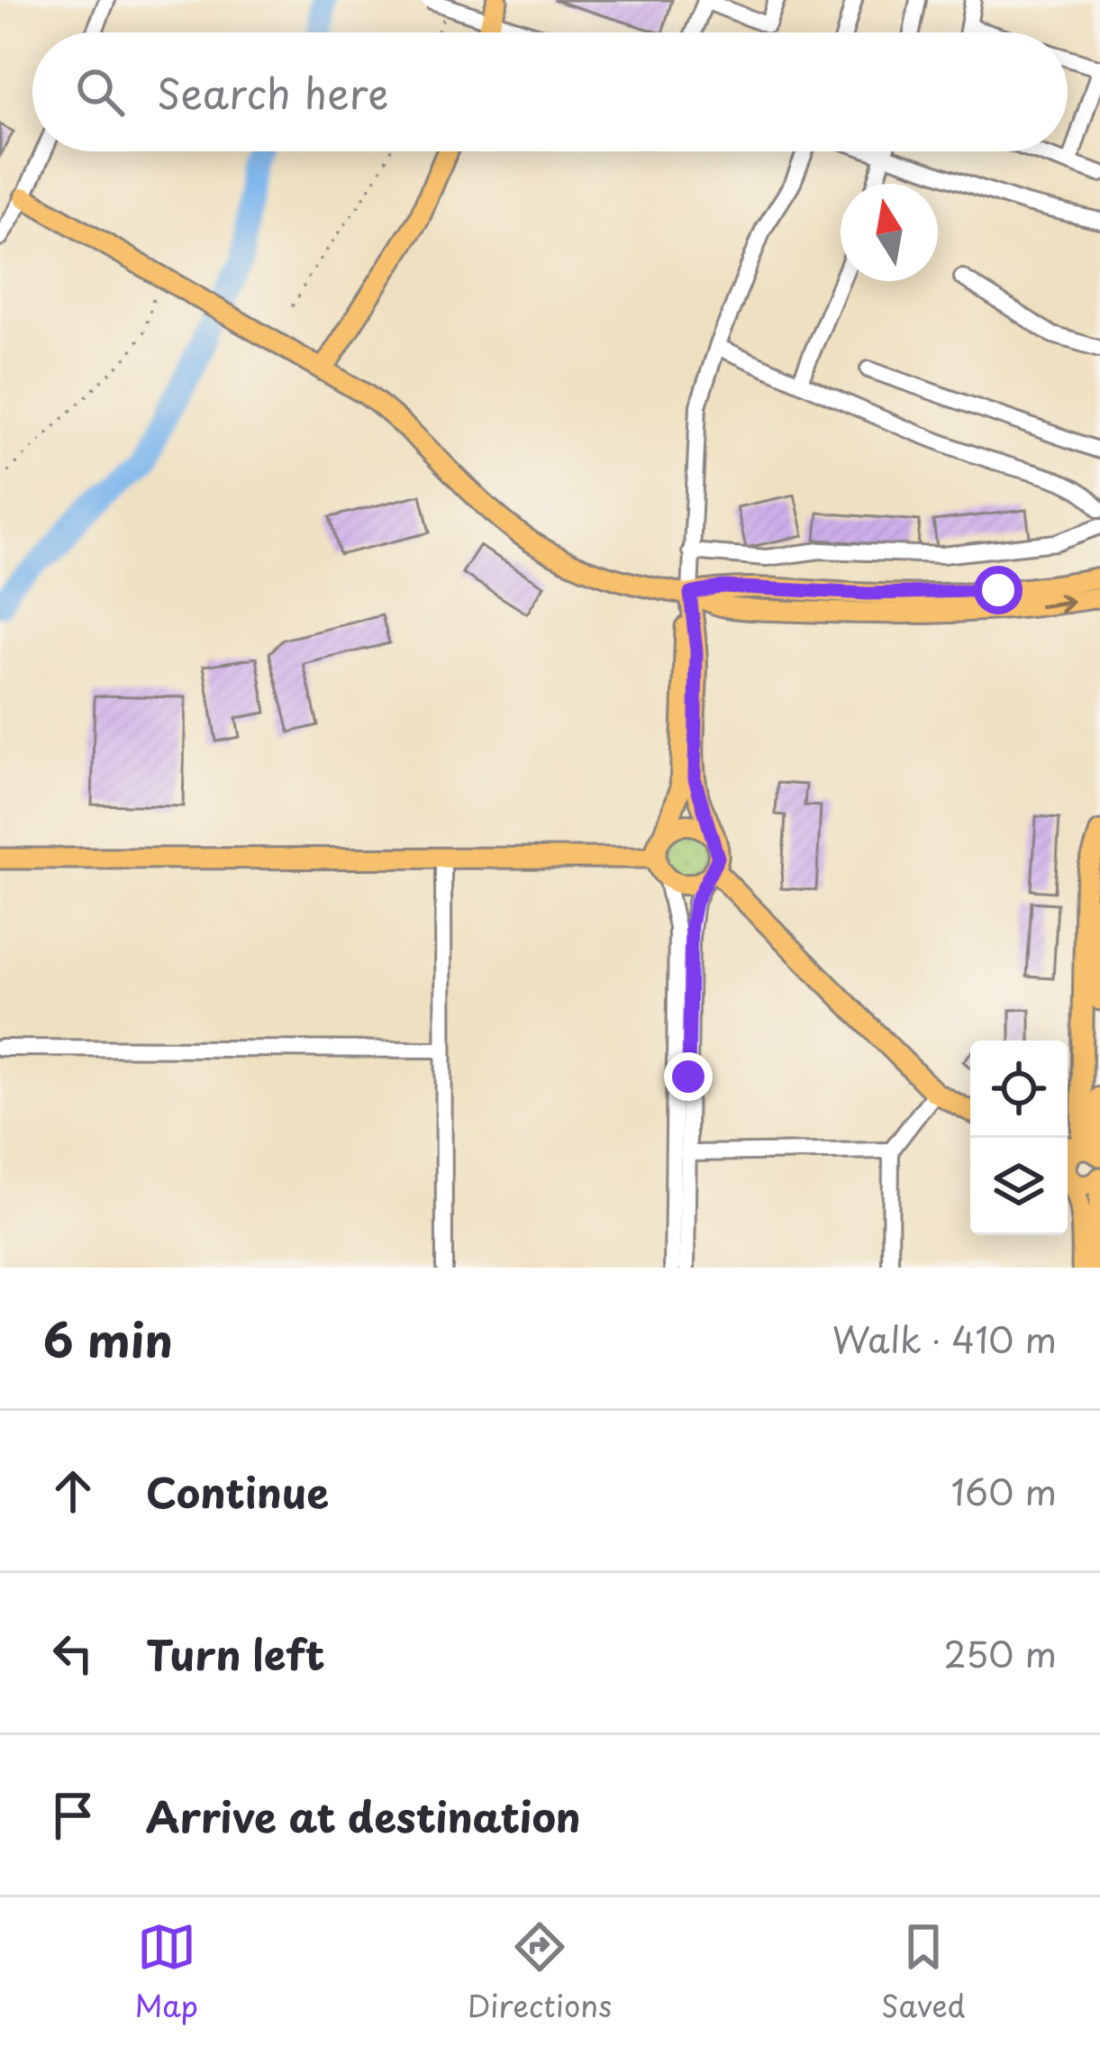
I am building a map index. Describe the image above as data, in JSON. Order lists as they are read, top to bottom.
{
  "north": "top",
  "page": {
    "search": "Search here",
    "heading": ["6 min", "Walk · 410 m"],
    "list": [
      ["Continue", "160 m"],
      ["Turn left", "250 m"],
      "Arrive at destination"
    ],
    "nav": ["Map", "Directions", "Saved"]
  }
}
